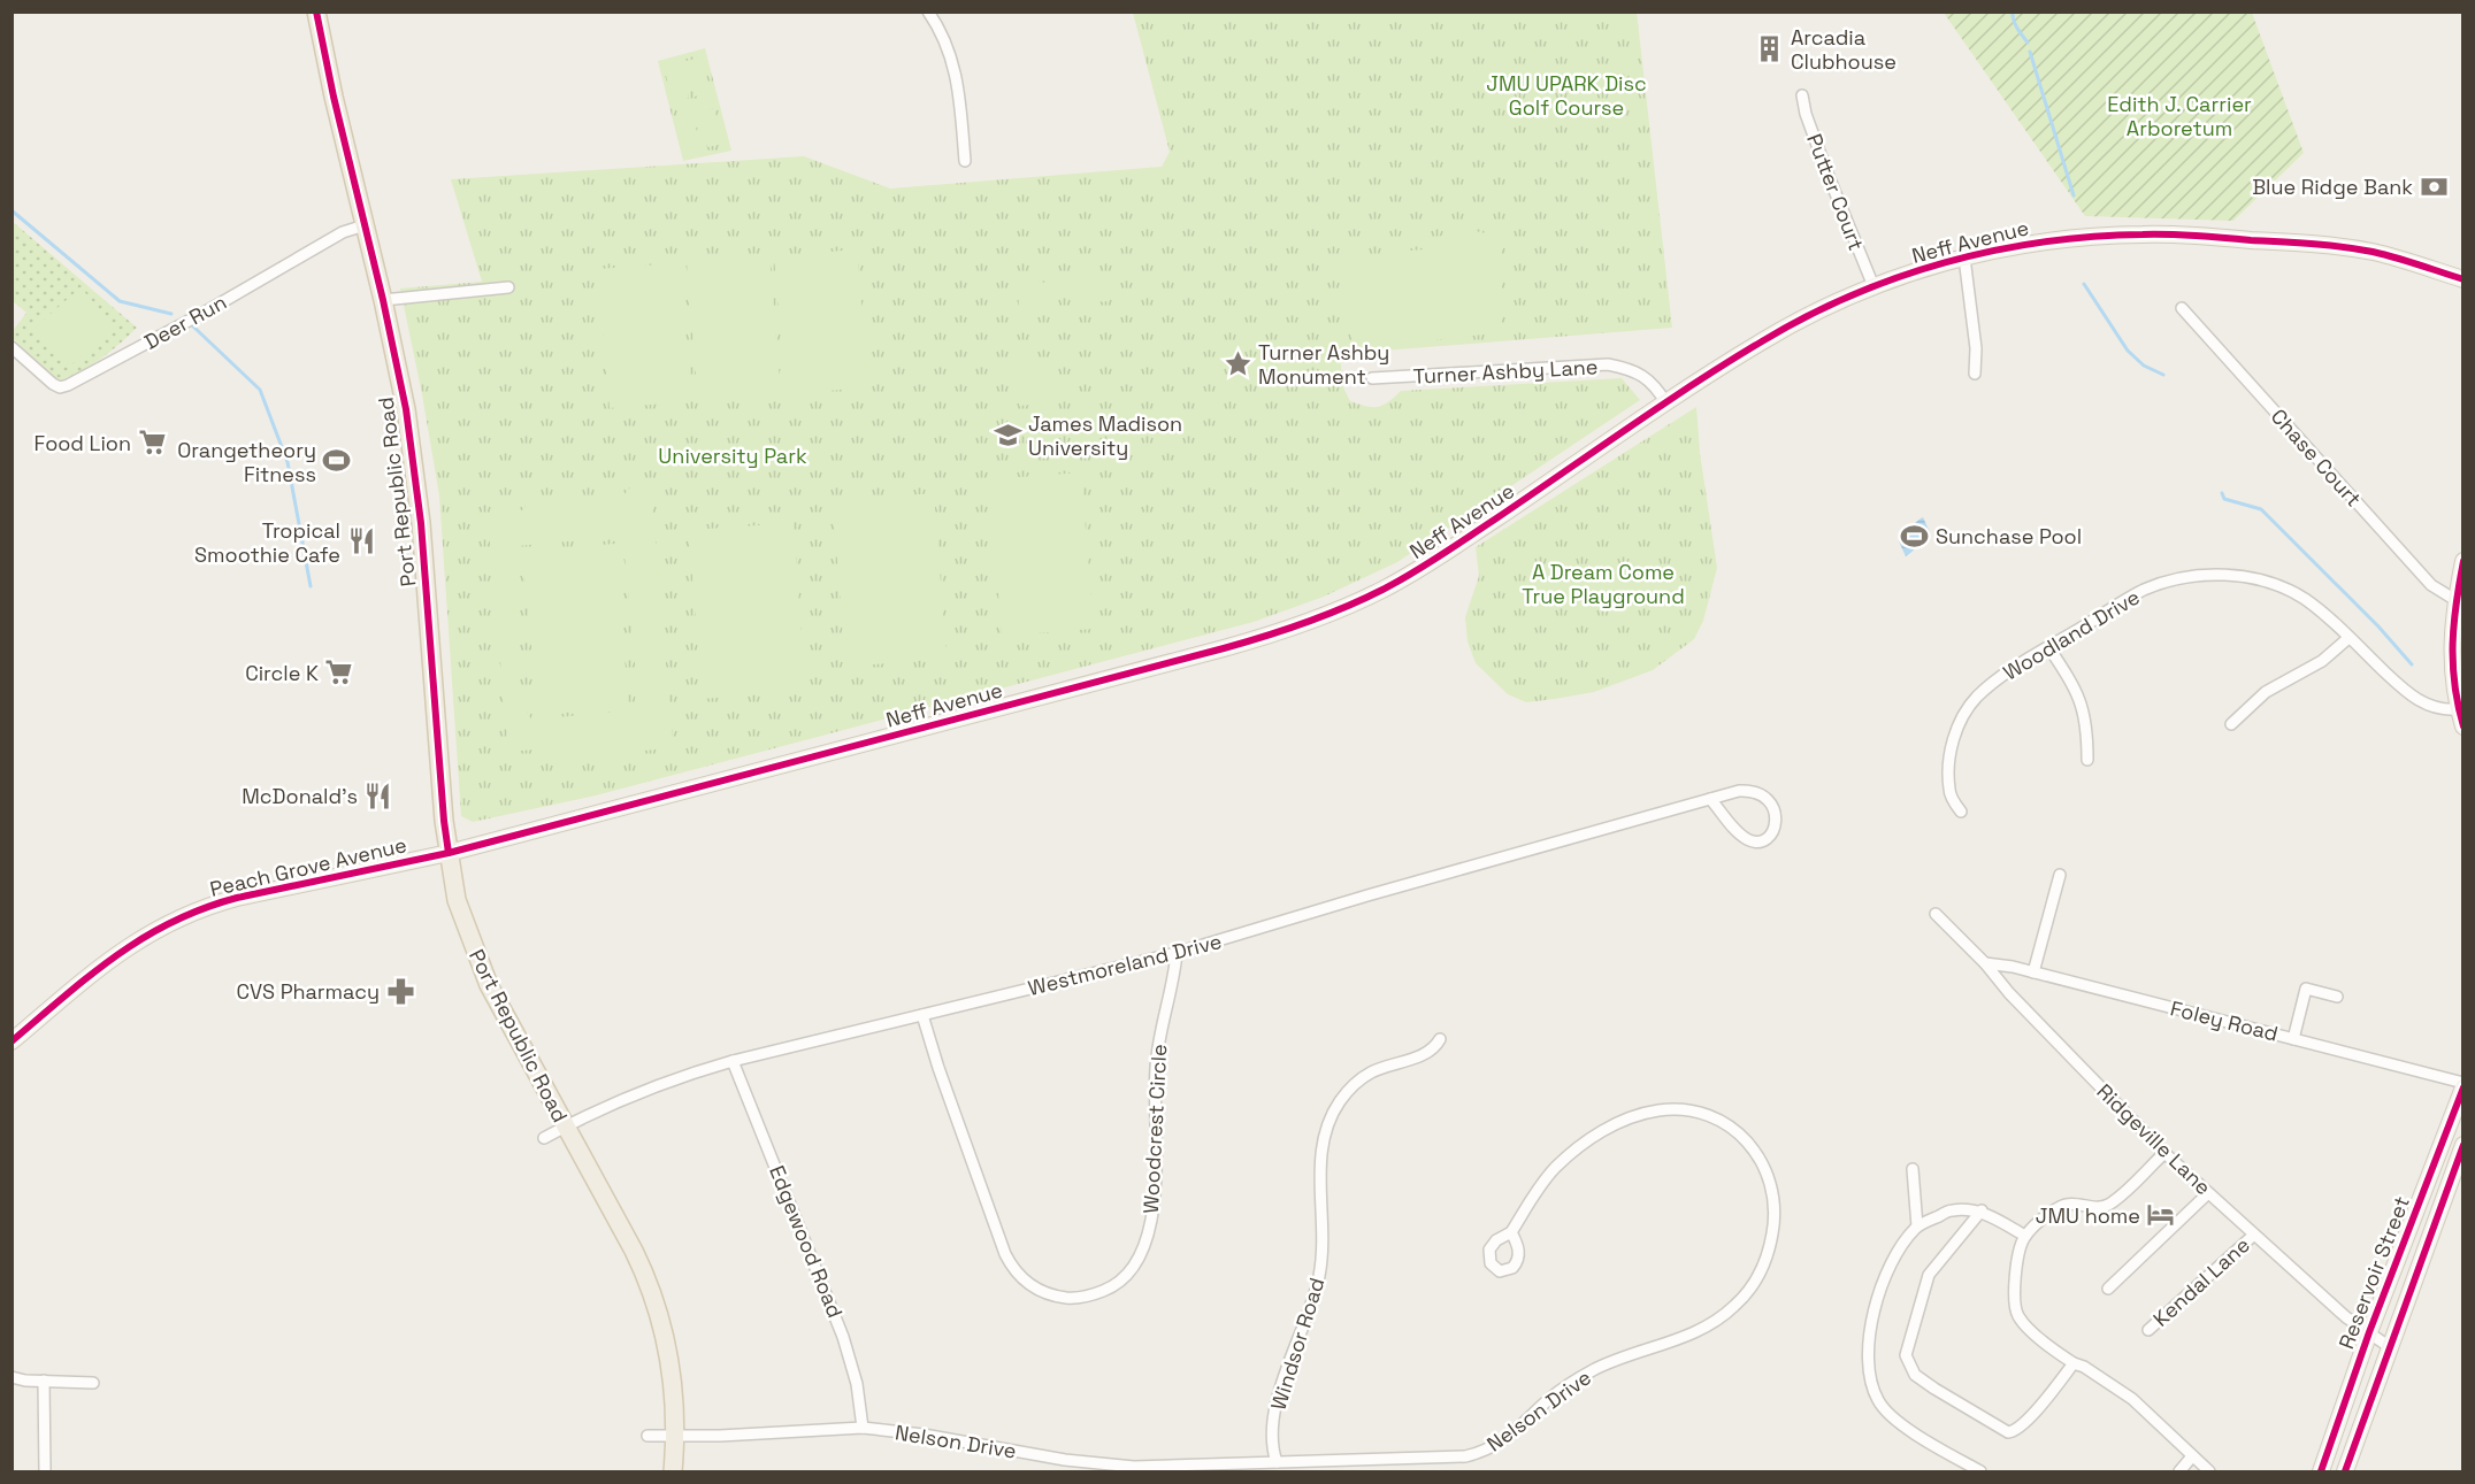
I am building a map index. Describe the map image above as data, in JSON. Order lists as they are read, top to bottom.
{
  "streets": {
    "main road": [
      "Neff Avenue",
      "Port Republic Road",
      "Peach Grove Avenue",
      "Reservoir Street"
    ],
    "street": [
      "Putter Court",
      "Deer Run",
      "Turner Ashby Lane",
      "Chase Court",
      "Woodland Drive",
      "Westmoreland Drive",
      "Foley Road",
      "Woodcrest Circle",
      "Ridgeville Lane",
      "Edgewood Road",
      "Kendal Lane",
      "Windsor Road",
      "Nelson Drive"
    ]
  },
  "crossings": [
    ["Putter Court", "Neff Avenue"],
    ["Neff Avenue", "Turner Ashby Lane"],
    ["Neff Avenue", "Port Republic Road"],
    ["Neff Avenue", "Peach Grove Avenue"],
    ["Deer Run", "Port Republic Road"],
    ["Port Republic Road", "Peach Grove Avenue"],
    ["Port Republic Road", "Westmoreland Drive"],
    ["Port Republic Road", "Nelson Drive"],
    ["Westmoreland Drive", "Woodcrest Circle"],
    ["Westmoreland Drive", "Edgewood Road"],
    ["Foley Road", "Ridgeville Lane"],
    ["Foley Road", "Reservoir Street"],
    ["Ridgeville Lane", "Reservoir Street"],
    ["Ridgeville Lane", "Kendal Lane"],
    ["Edgewood Road", "Nelson Drive"],
    ["Windsor Road", "Nelson Drive"]
  ],
  "parks": [
    "JMU UPARK Disc Golf Course",
    "Edith J. Carrier Arboretum",
    "University Park",
    "A Dream Come True Playground"
  ],
  "places": {
    "building": ["Arcadia Clubhouse"],
    "bank": ["Blue Ridge Bank"],
    "place": ["Turner Ashby Monument"],
    "school or university": ["James Madison University"],
    "supermarket": ["Food Lion", "Circle K"],
    "sports": ["Orangetheory Fitness", "Sunchase Pool"],
    "restaurant": ["Tropical Smoothie Cafe", "McDonald's"],
    "pharmacy": ["CVS Pharmacy"],
    "hotel": ["JMU home"]
  }
}
